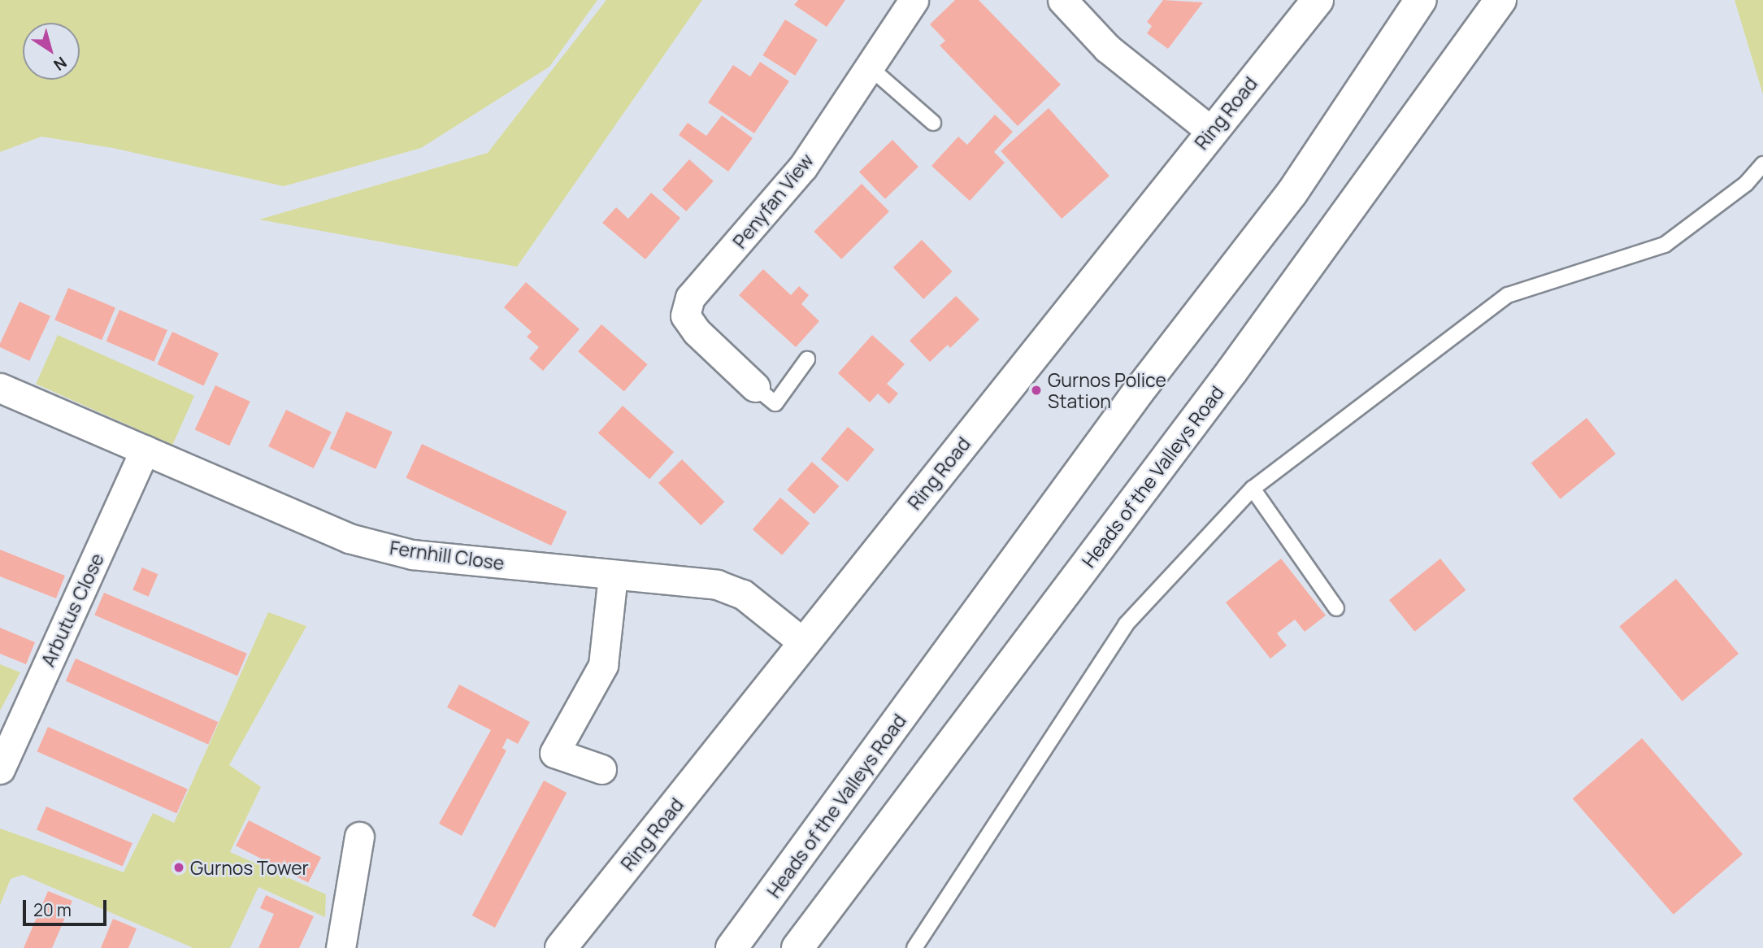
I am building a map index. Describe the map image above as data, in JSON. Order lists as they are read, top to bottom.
{
  "streets": {
    "main road": ["Ring Road", "Heads of the Valleys Road"],
    "street": ["Penyfan View", "Fernhill Close", "Arbutus Close"]
  },
  "crossings": [
    ["Ring Road", "Fernhill Close"],
    ["Fernhill Close", "Arbutus Close"]
  ],
  "places": ["Gurnos Police Station", "Gurnos Tower"],
  "scale_bar": "20 m",
  "north": "bottom right"
}
